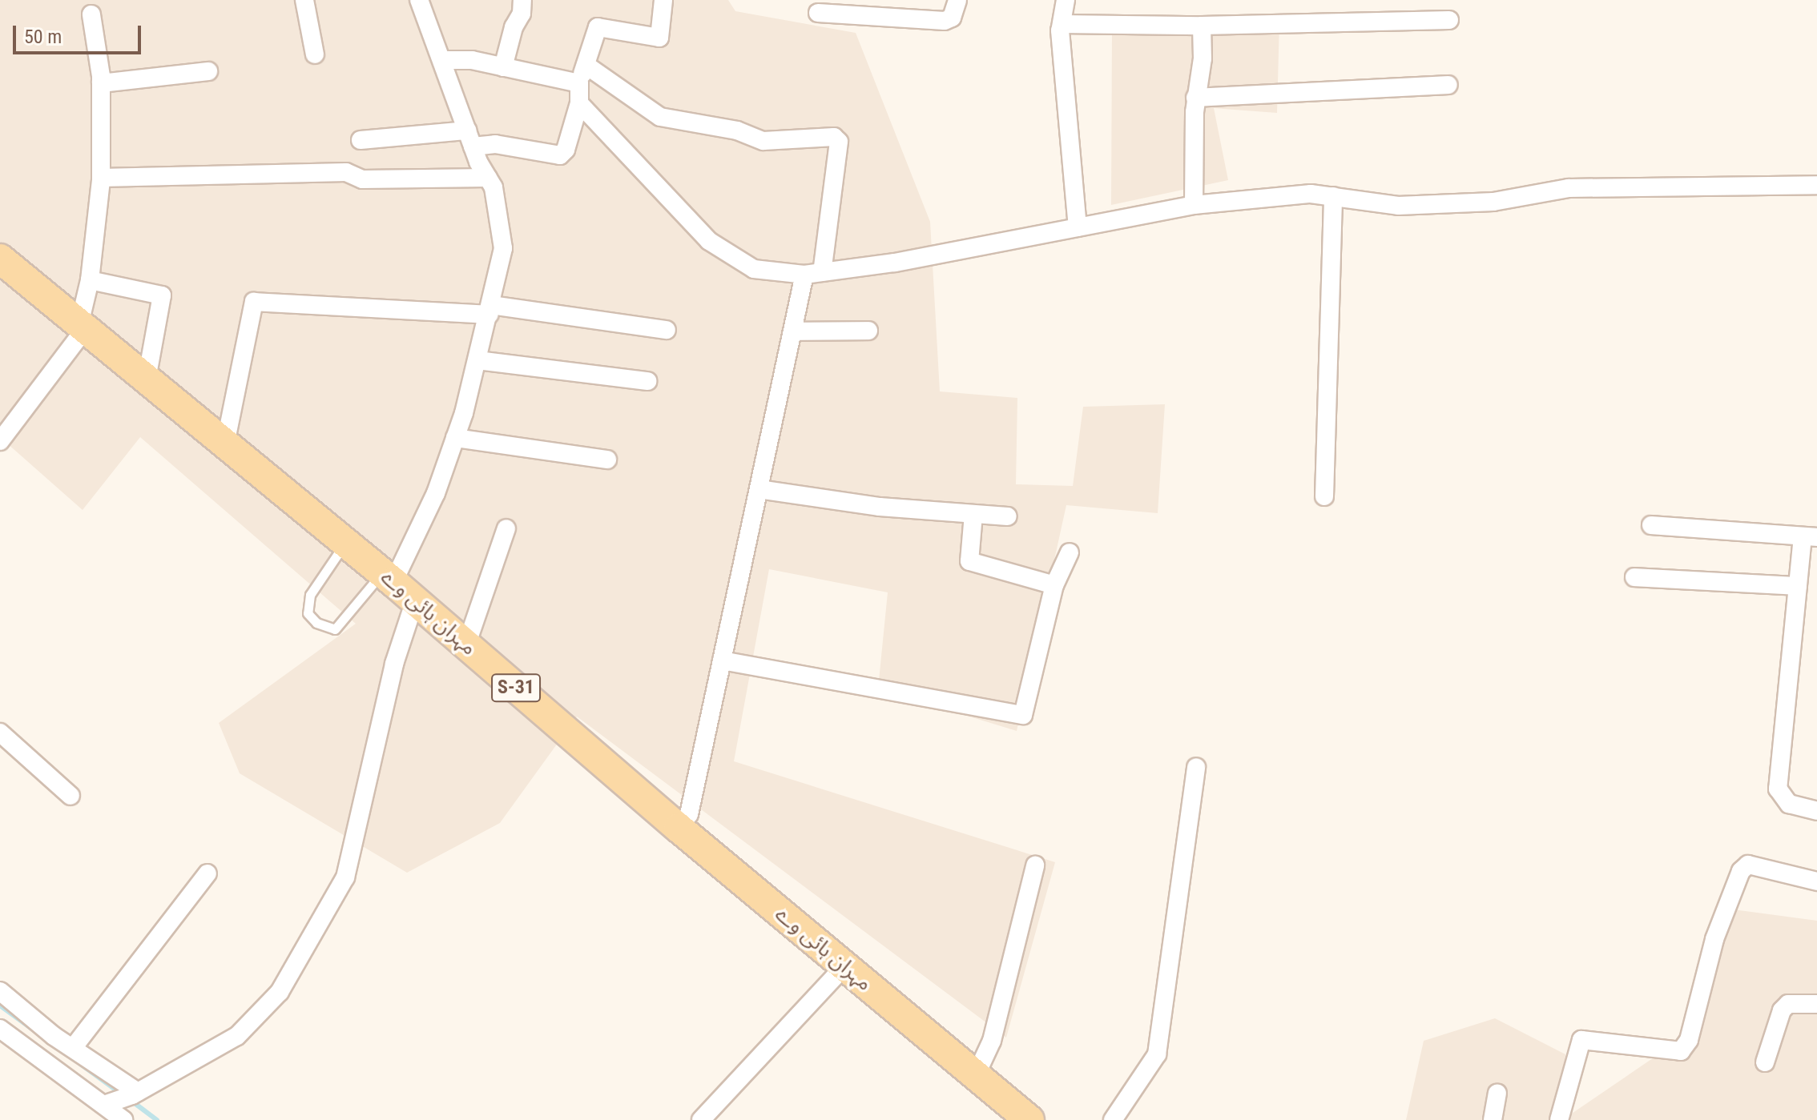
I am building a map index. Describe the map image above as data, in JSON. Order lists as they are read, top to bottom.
{
  "streets": {
    "main road": ["مہران ہائی وے", "S-31"]
  },
  "scale_bar": "50 m"
}
